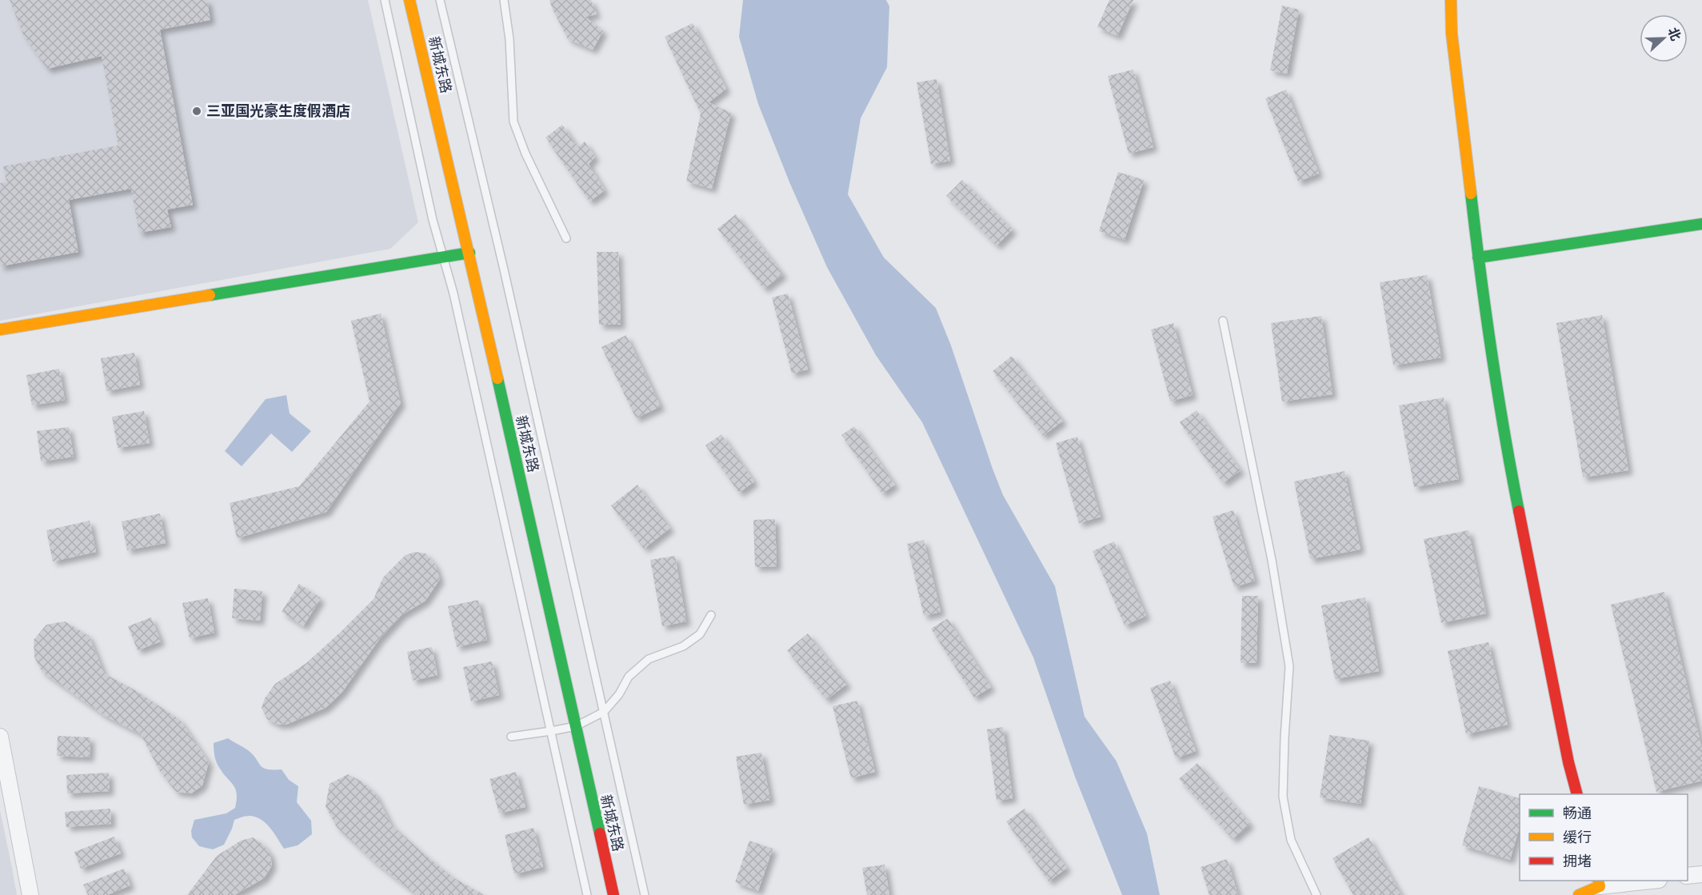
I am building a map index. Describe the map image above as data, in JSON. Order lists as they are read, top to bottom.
{
  "streets": {
    "street": ["新城东路"]
  },
  "places": ["三亚国光豪生度假酒店"],
  "legend": ["畅通", "缓行", "拥堵"],
  "north": "right"
}
